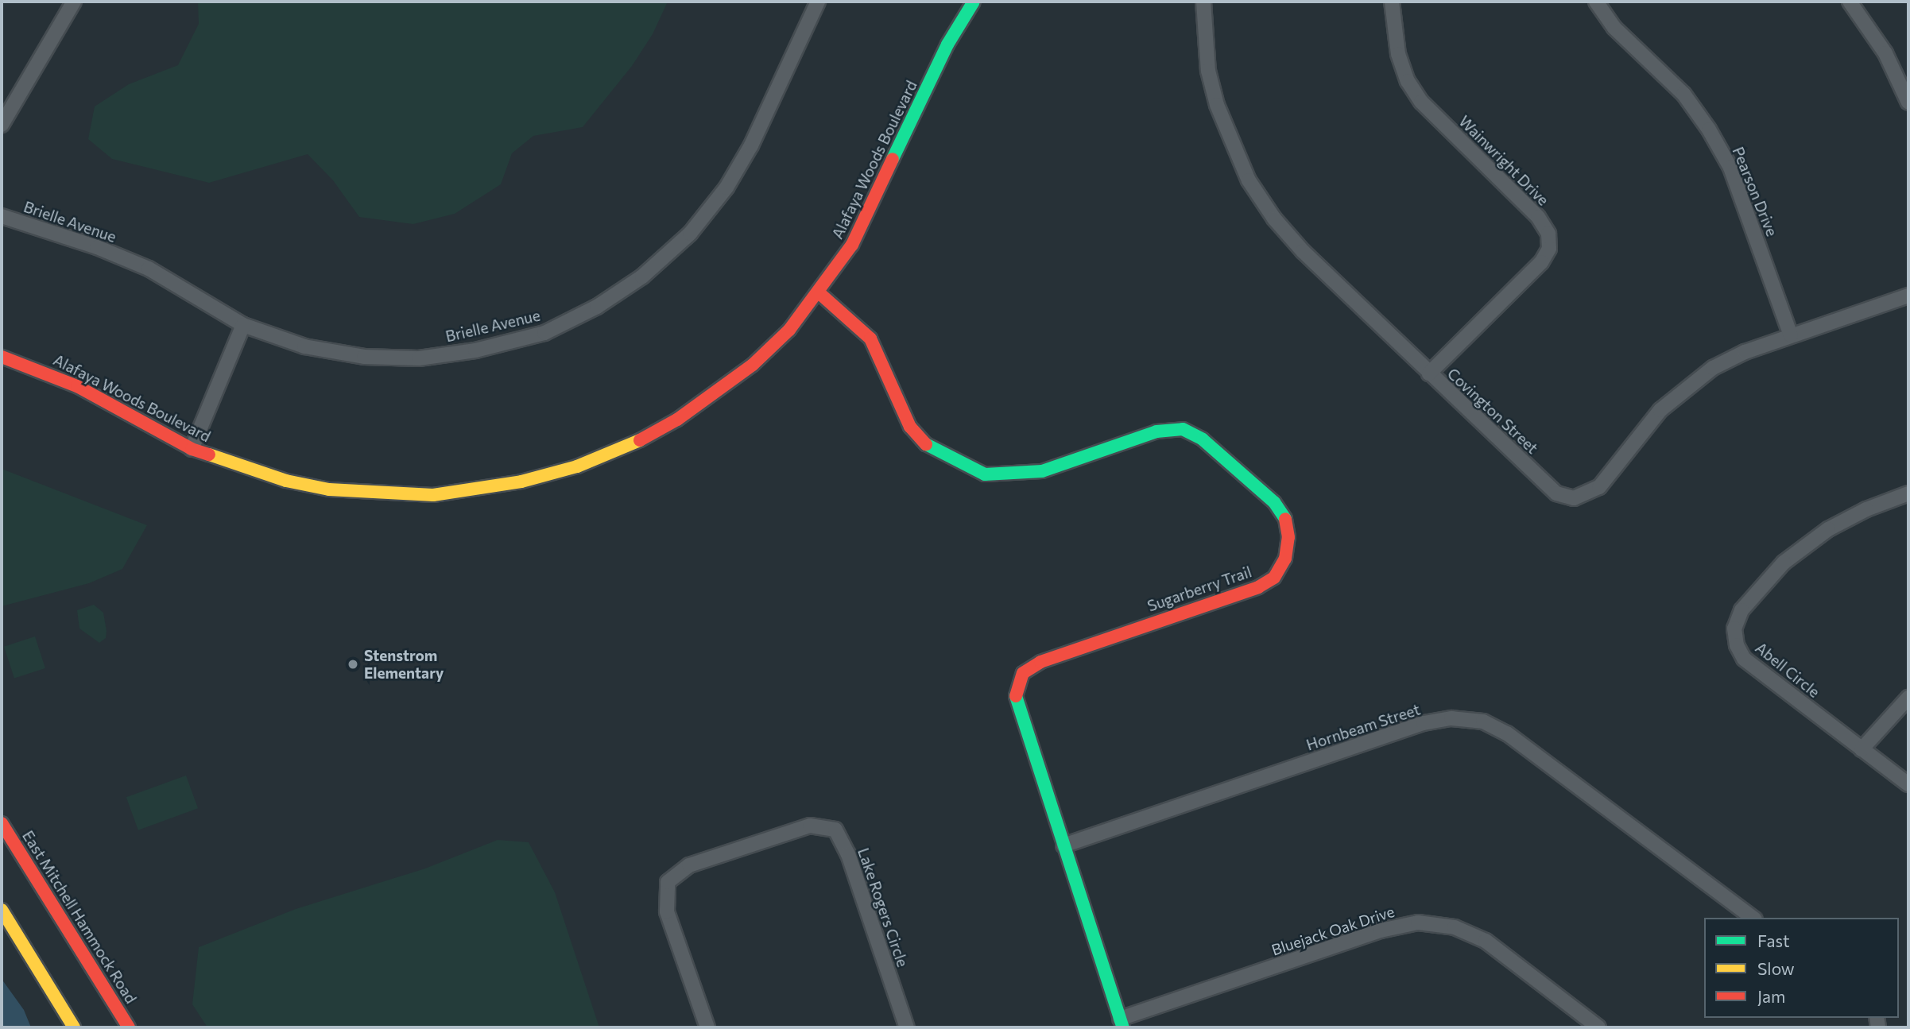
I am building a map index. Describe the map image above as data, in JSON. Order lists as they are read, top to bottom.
{
  "streets": {
    "street": [
      "Alafaya Woods Boulevard",
      "Wainwright Drive",
      "Pearson Drive",
      "Brielle Avenue",
      "Covington Street",
      "Sugarberry Trail",
      "Abell Circle",
      "Hornbeam Street",
      "Lake Rogers Circle",
      "East Mitchell Hammock Road",
      "Bluejack Oak Drive"
    ]
  },
  "crossings": [
    ["Alafaya Woods Boulevard", "Sugarberry Trail"],
    ["Wainwright Drive", "Covington Street"],
    ["Pearson Drive", "Covington Street"],
    ["Sugarberry Trail", "Hornbeam Street"],
    ["Sugarberry Trail", "Bluejack Oak Drive"]
  ],
  "places": ["Stenstrom Elementary"],
  "legend": ["Fast", "Slow", "Jam"]
}
